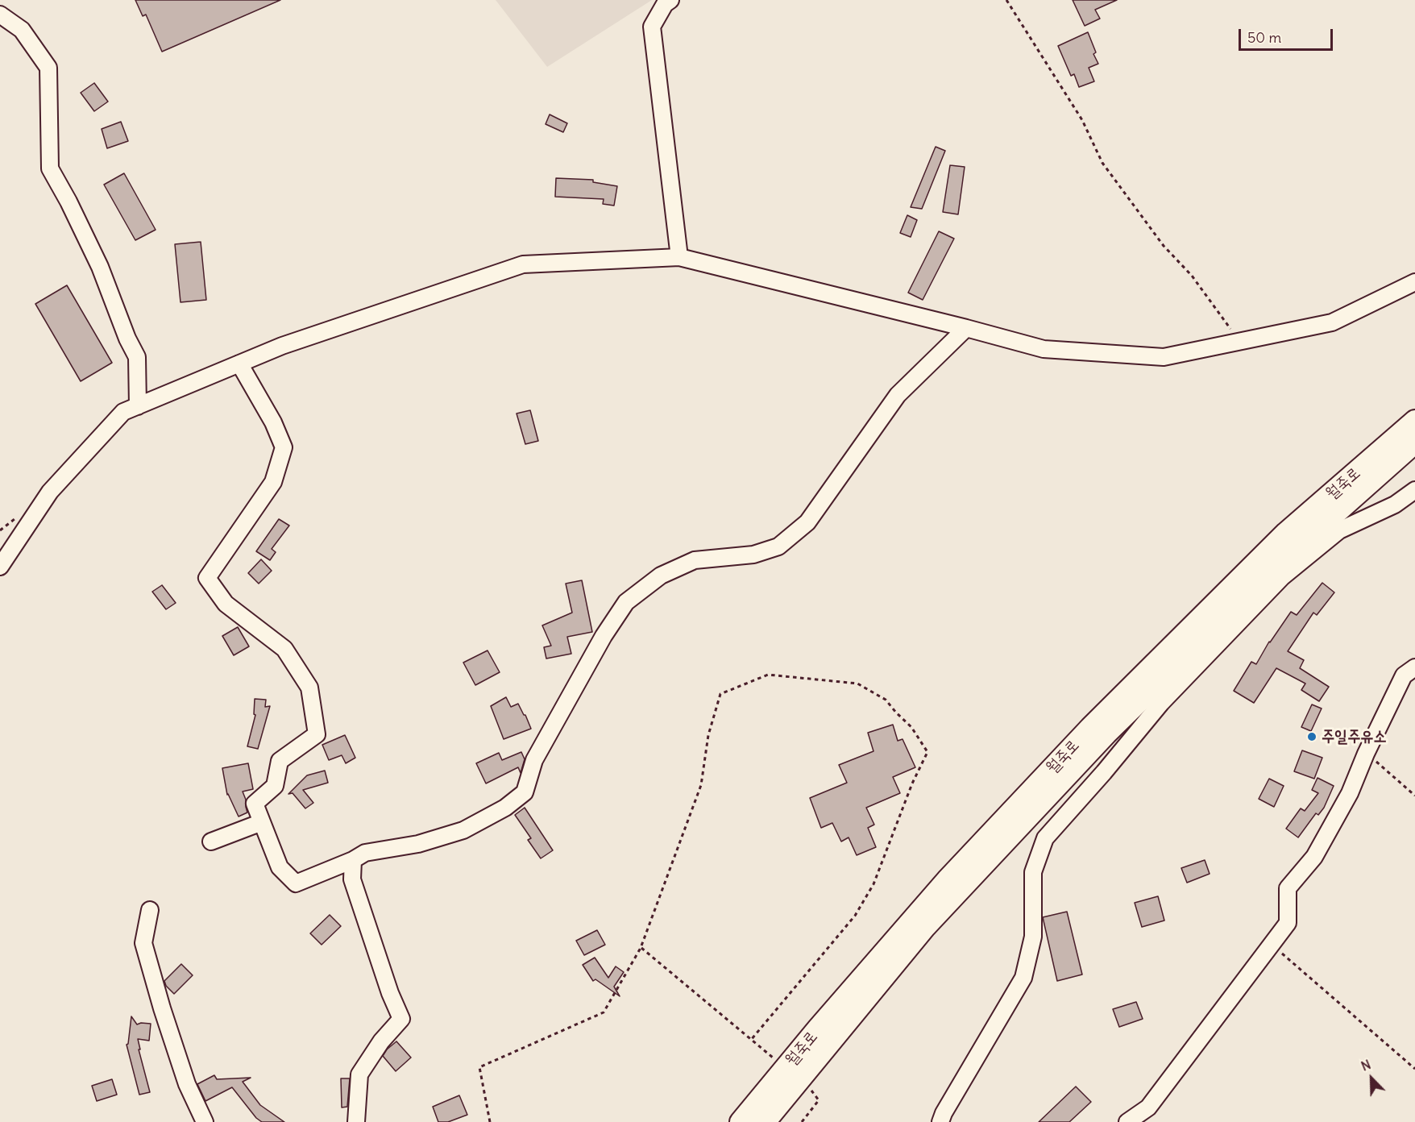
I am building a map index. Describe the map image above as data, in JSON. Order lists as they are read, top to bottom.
{
  "streets": {
    "main road": ["월죽로"]
  },
  "places": ["주일주유소"],
  "scale_bar": "50 m",
  "north": "top left"
}
